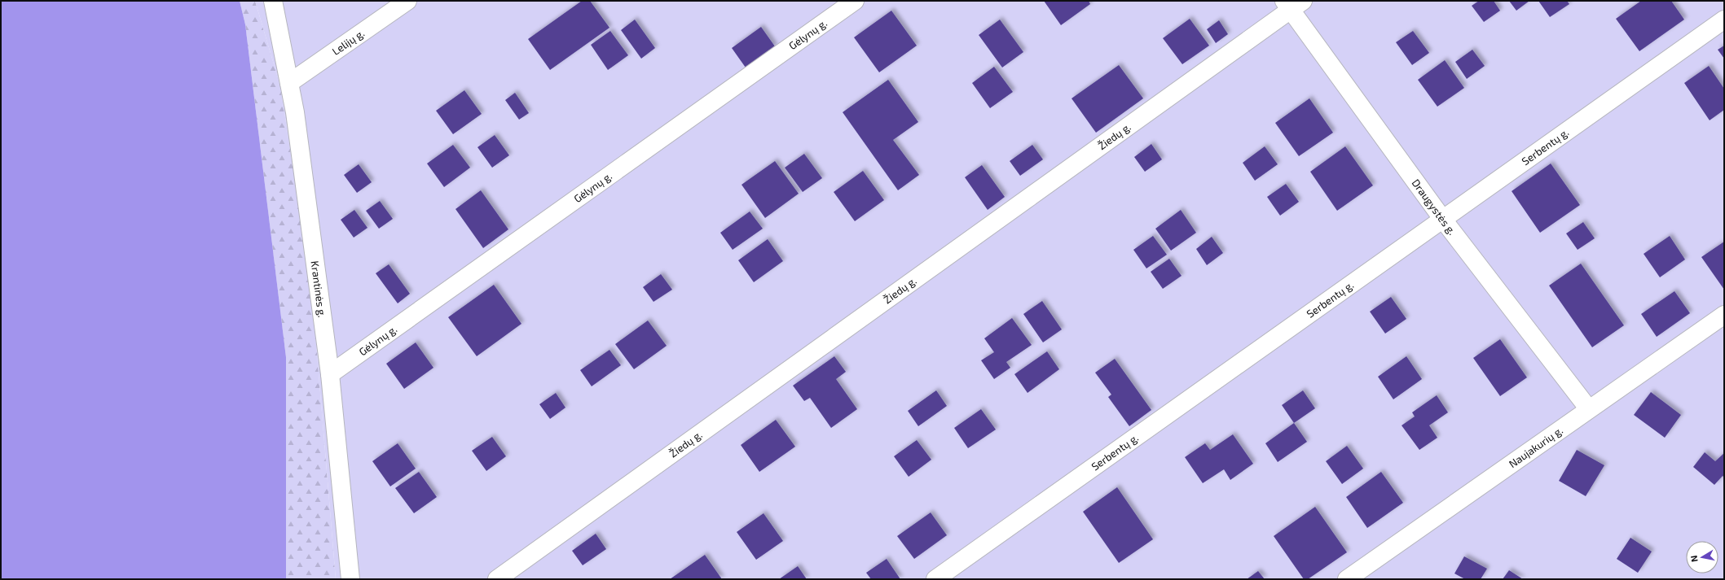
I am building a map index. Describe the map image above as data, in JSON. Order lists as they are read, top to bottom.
{
  "streets": {
    "street": [
      "Gėlynų g.",
      "Lelijų g.",
      "Žiedų g.",
      "Serbentų g.",
      "Draugystės g.",
      "Krantinės g.",
      "Naujakurių g."
    ]
  },
  "crossings": [
    ["Gėlynų g.", "Krantinės g."],
    ["Lelijų g.", "Krantinės g."],
    ["Žiedų g.", "Draugystės g."],
    ["Serbentų g.", "Draugystės g."],
    ["Draugystės g.", "Naujakurių g."]
  ],
  "north": "left"
}
